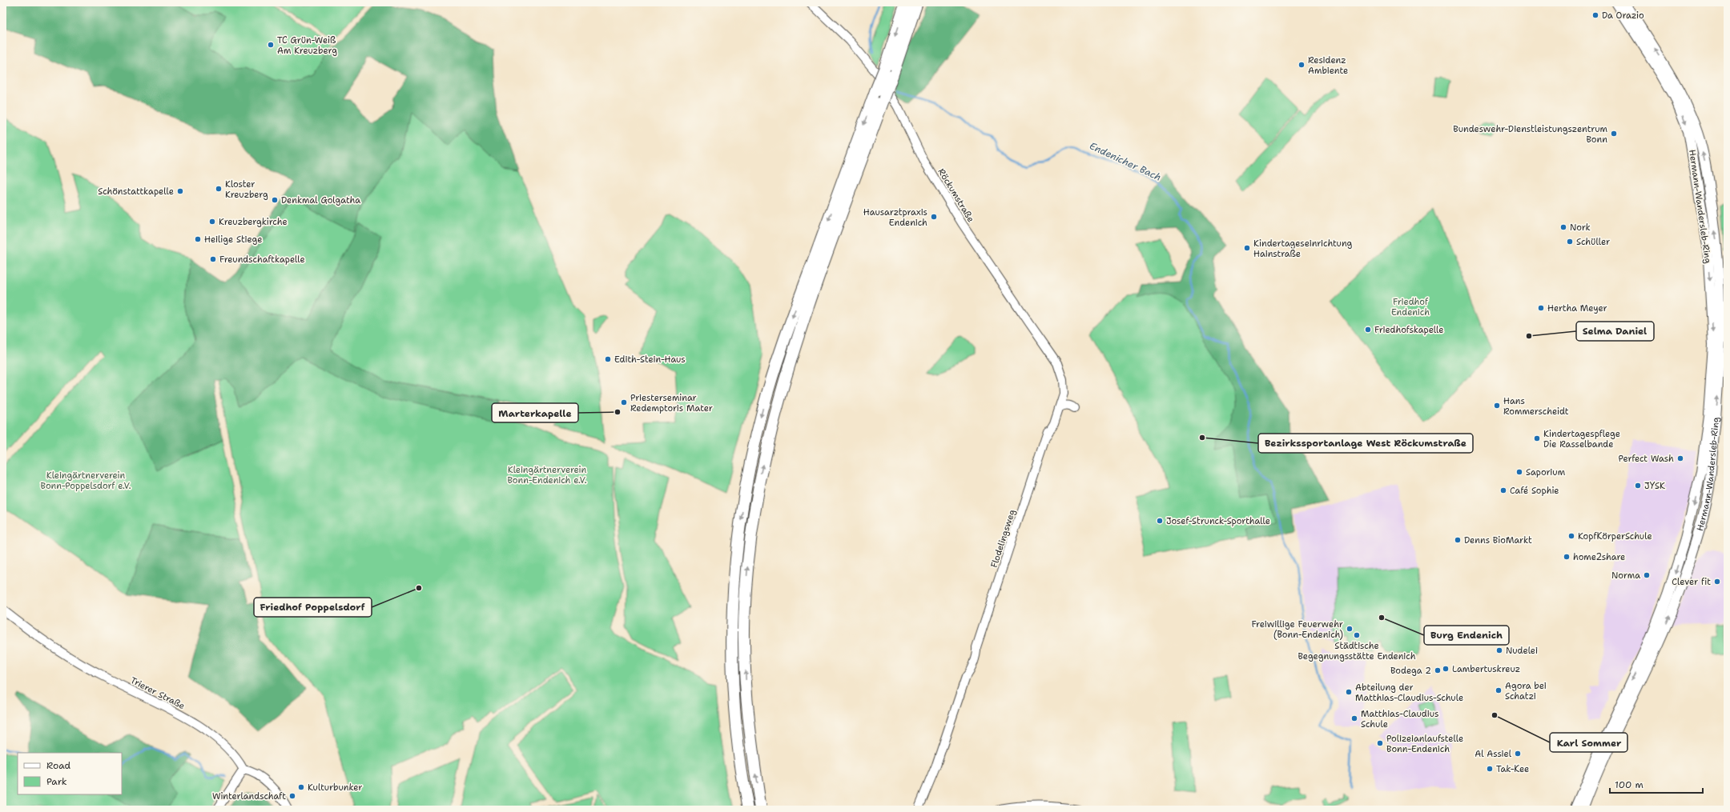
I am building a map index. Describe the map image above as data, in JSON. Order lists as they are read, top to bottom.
{
  "streets": {
    "main road": ["Hermann-Wandersleb-Ring"],
    "street": ["Röckumstraße", "Flodelingsweg", "Trierer Straße"]
  },
  "crossings": [
    ["Röckumstraße", "Flodelingsweg"]
  ],
  "water": ["Endenicher Bach"],
  "parks": ["Friedhof Endenich", "Kleingärtnerverein Bonn-Endenich e.V.", "Kleingärtnerverein Bonn-Poppelsdorf e.V."],
  "places": [
    "Da Orazio",
    "TC Grün-Weiß Am Kreuzberg",
    "Residenz Ambiente",
    "Bundeswehr-Dienstleistungszentrum Bonn",
    "Kloster Kreuzberg",
    "Schönstattkapelle",
    "Denkmal Golgatha",
    "Hausarztpraxis Endenich",
    "Kreuzbergkirche",
    "Nork",
    "Heilige Stiege",
    "Schüller",
    "Kindertageseinrichtung Hainstraße",
    "Freundschaftkapelle",
    "Hertha Meyer",
    "Friedhofskapelle",
    "Selma Daniel",
    "Edith-Stein-Haus",
    "Priesterseminar Redemptoris Mater",
    "Hans Rommerscheidt",
    "Marterkapelle",
    "Bezirkssportanlage West Röckumstraße",
    "Kindertagespflege Die Rasselbande",
    "Perfect Wash",
    "Saporium",
    "JYSK",
    "Café Sophie",
    "Josef-Strunck-Sporthalle",
    "KopfKörperSchule",
    "Denns BioMarkt",
    "home2share",
    "Norma",
    "Clever fit",
    "Friedhof Poppelsdorf",
    "Burg Endenich",
    "Freiwillige Feuerwehr (Bonn-Endenich)",
    "Städtische Begegnungsstätte Endenich",
    "Nudelei",
    "Lambertuskreuz",
    "Bodega 2",
    "Agora bei Schatzi",
    "Abteilung der Matthias-Claudius-Schule",
    "Karl Sommer",
    "Matthias-Claudius Schule",
    "Polizeianlaufstelle Bonn-Endenich",
    "Al Assiel",
    "Tak-Kee",
    "Kulturbunker",
    "Winterlandschaft"
  ],
  "legend": ["Road", "Park"],
  "scale_bar": "100 m"
}
